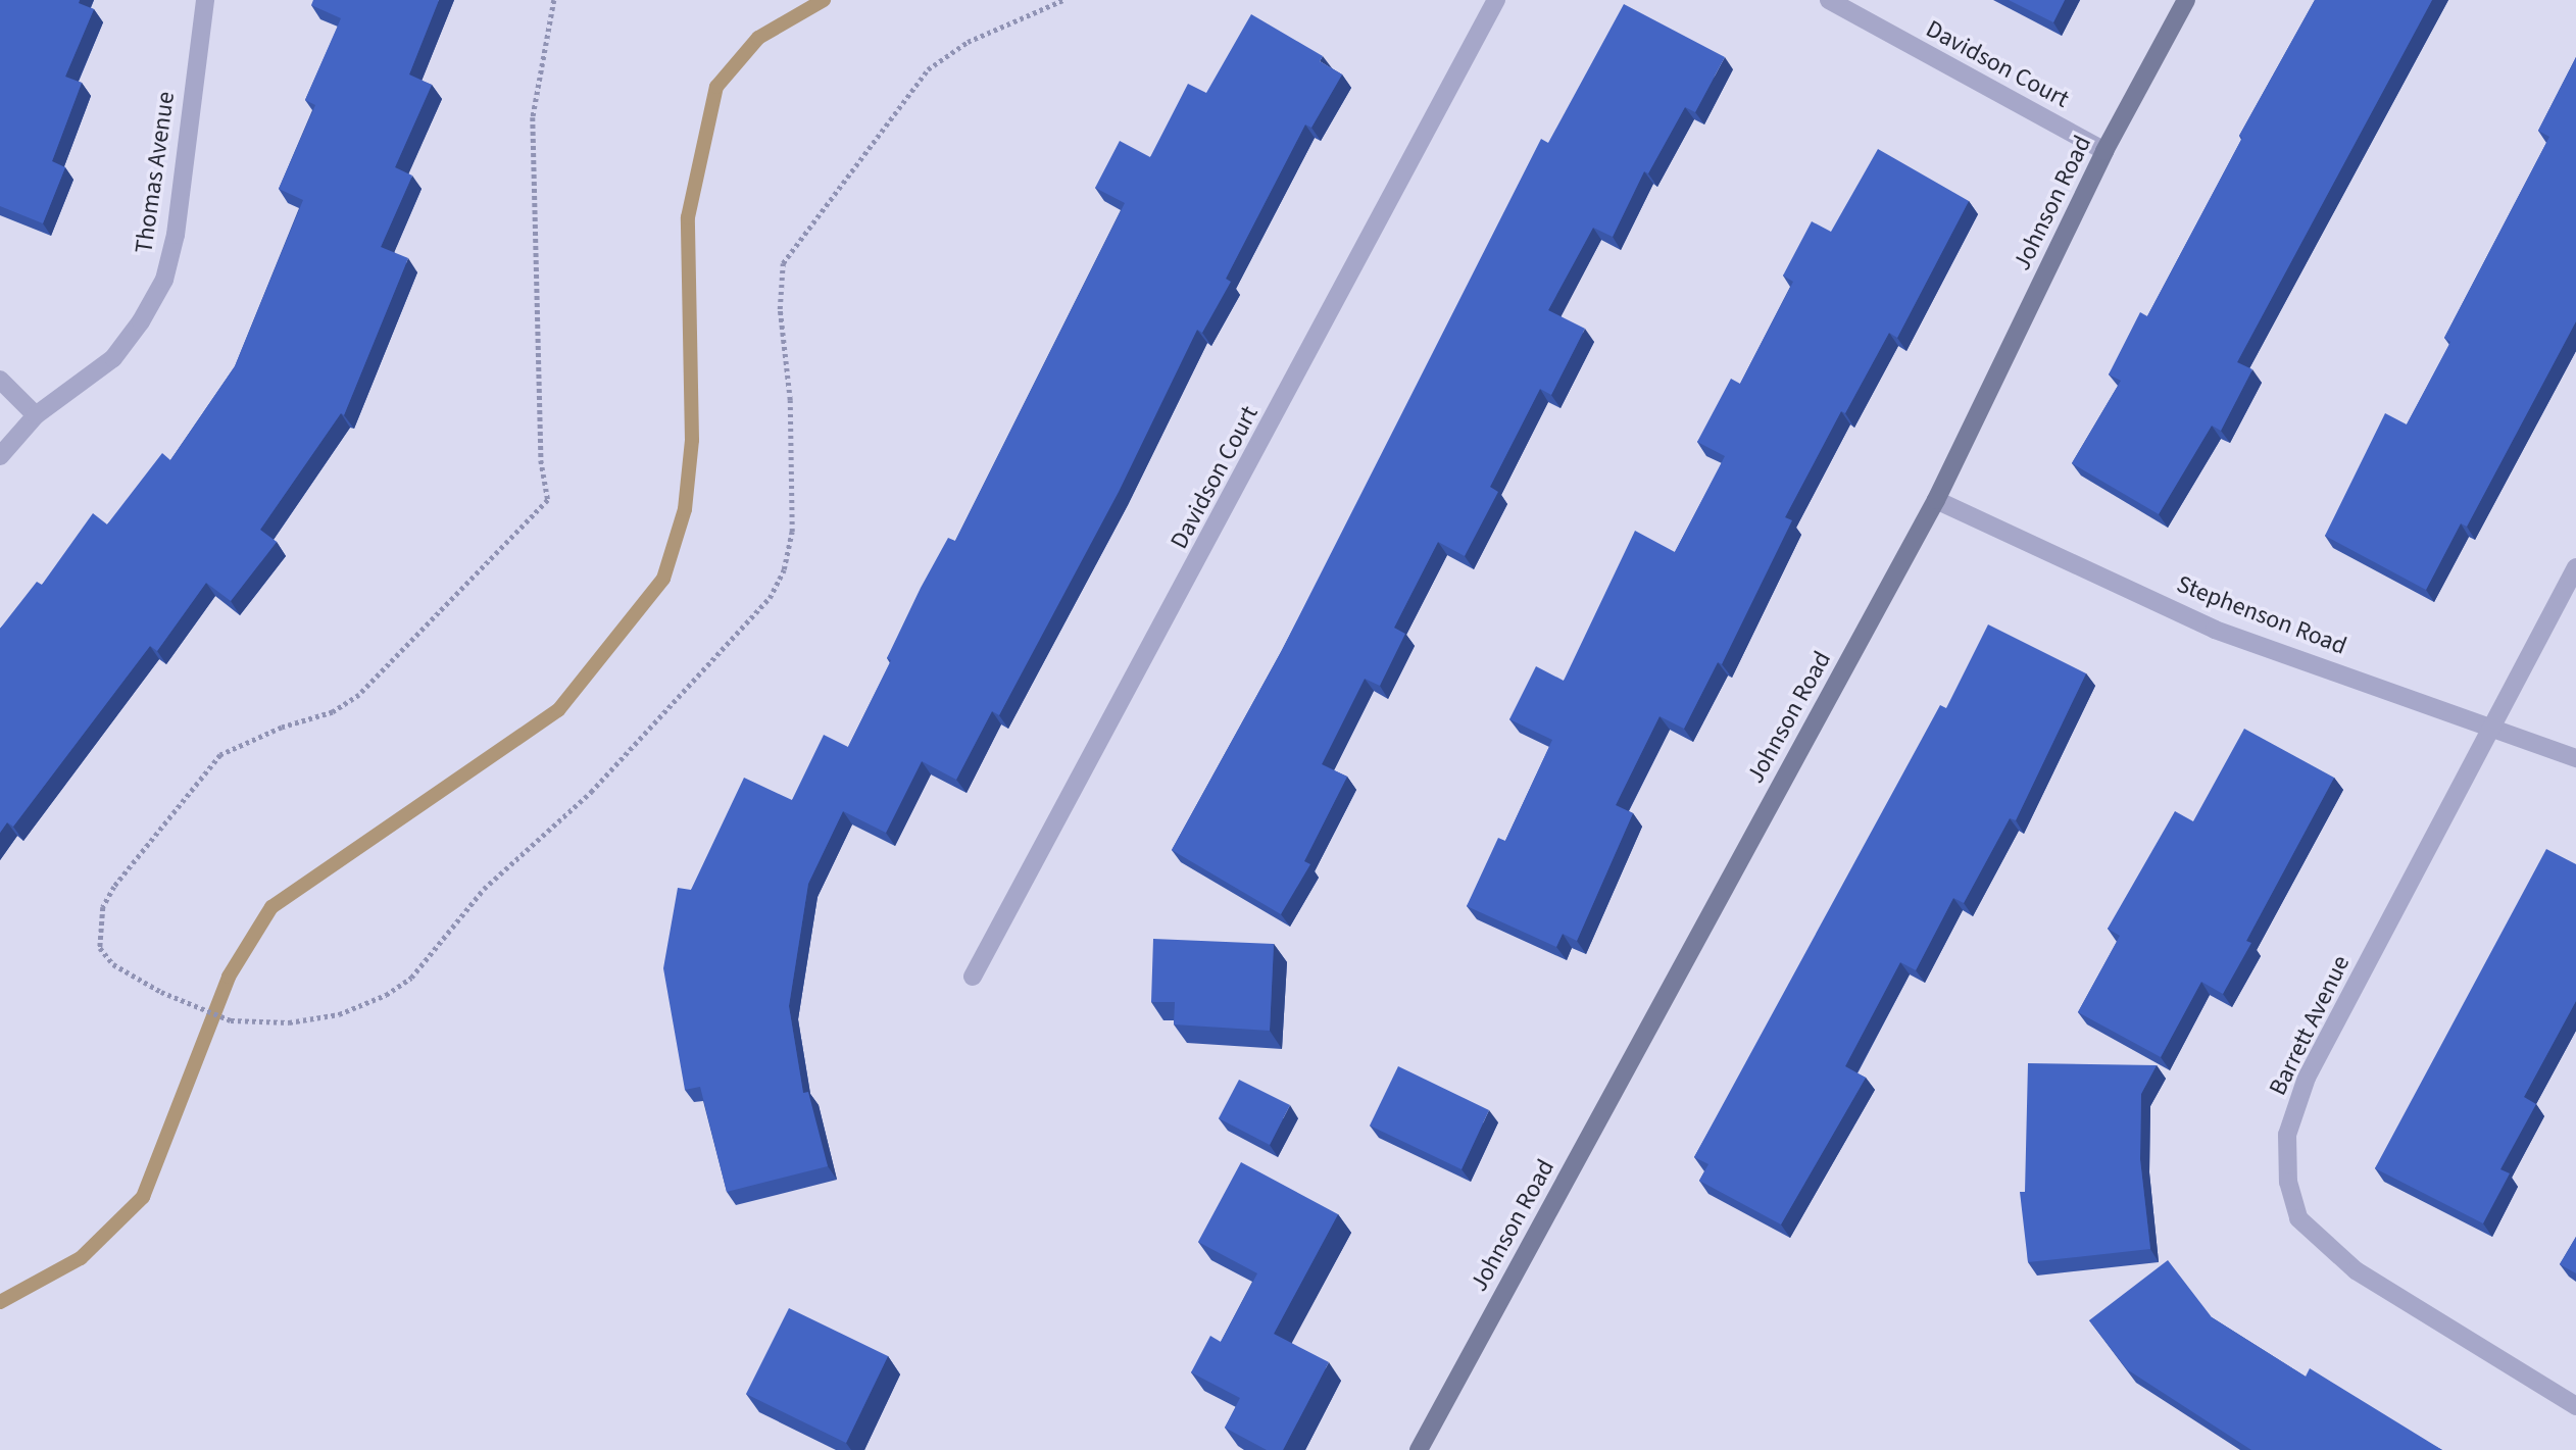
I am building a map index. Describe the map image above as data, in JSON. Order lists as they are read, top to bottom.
{
  "streets": {
    "street": [
      "Davidson Court",
      "Thomas Avenue",
      "Johnson Road",
      "Stephenson Road",
      "Barrett Avenue"
    ]
  },
  "crossings": [
    ["Davidson Court", "Johnson Road"],
    ["Johnson Road", "Stephenson Road"],
    ["Stephenson Road", "Barrett Avenue"]
  ]
}
